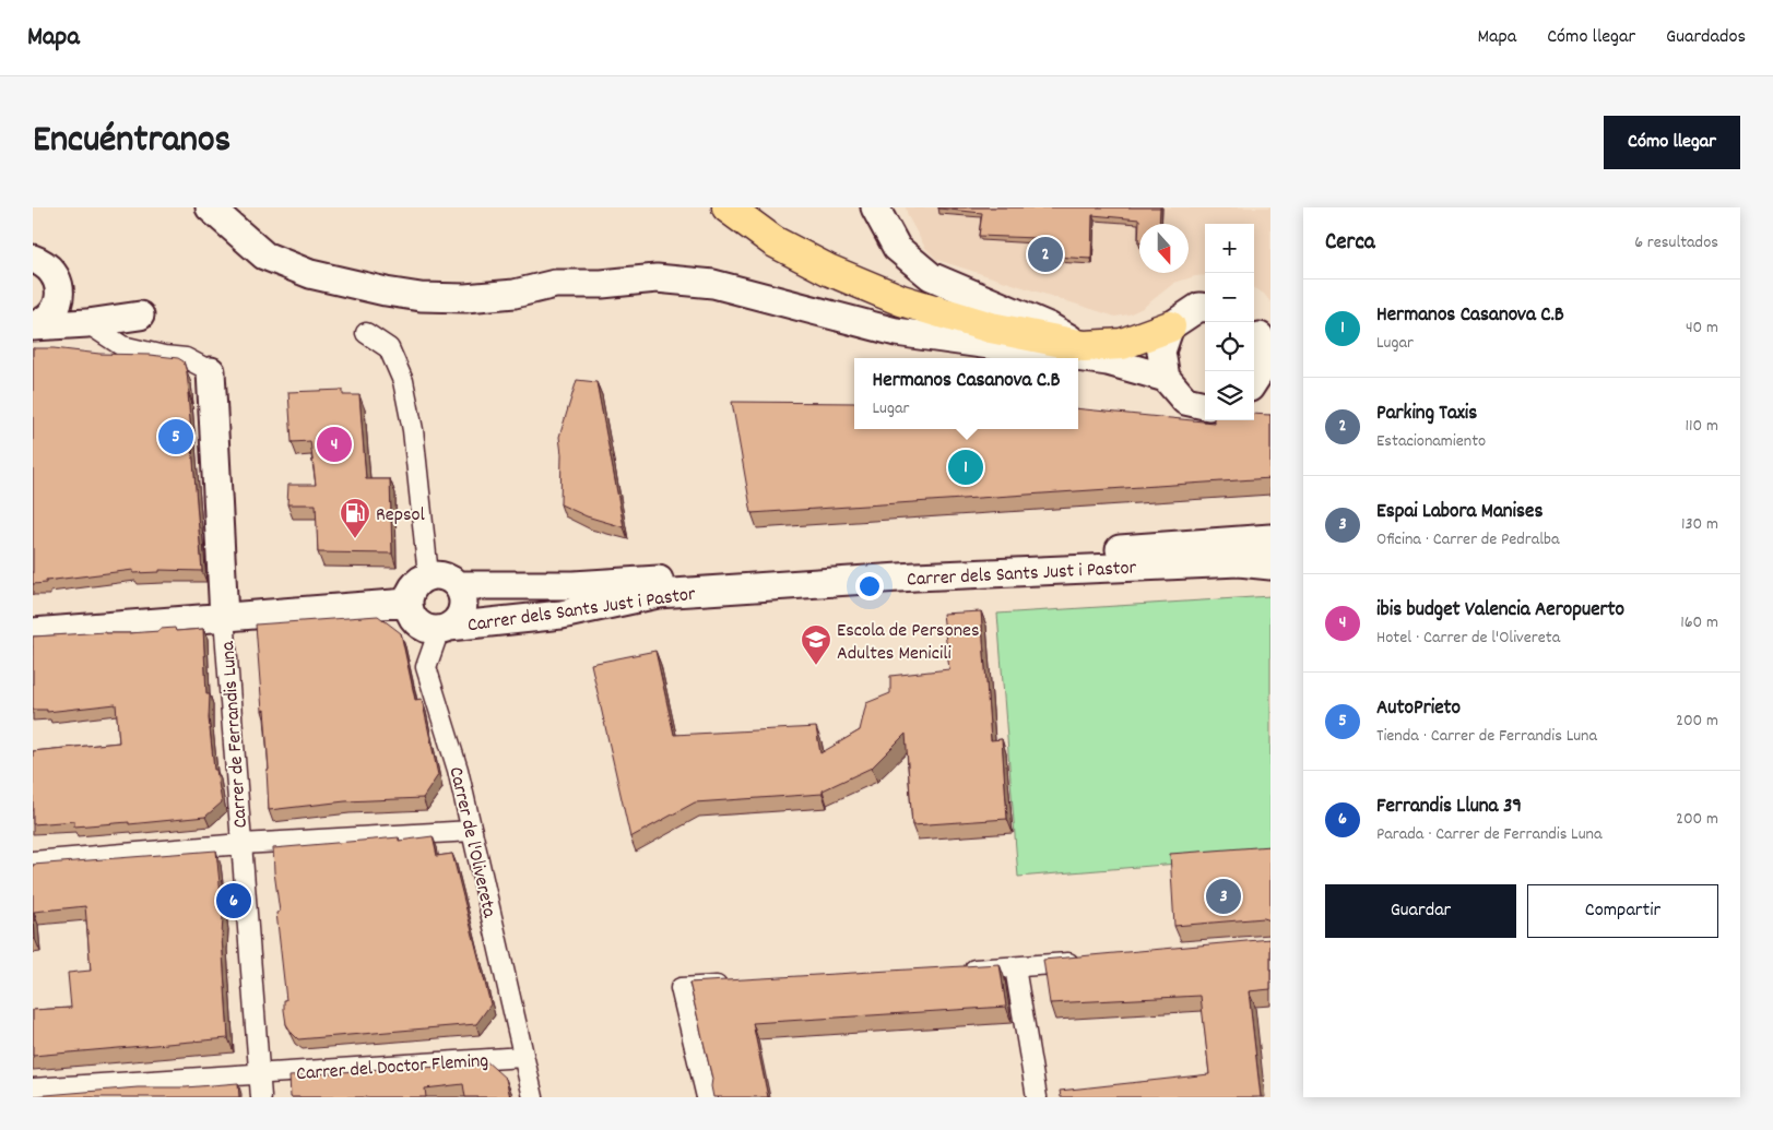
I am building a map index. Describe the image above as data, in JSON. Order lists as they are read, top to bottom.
{
  "streets": {
    "main road": ["Carrer dels Sants Just i Pastor", "Carrer de Ferrandis Luna"],
    "street": ["Carrer de l'Olivereta", "Carrer del Doctor Fleming"]
  },
  "crossings": [
    ["Carrer dels Sants Just i Pastor", "Carrer de l'Olivereta"],
    ["Carrer de Ferrandis Luna", "Carrer del Doctor Fleming"],
    ["Carrer de l'Olivereta", "Carrer del Doctor Fleming"]
  ],
  "places": {
    "fuel station": ["Repsol"],
    "school or university": ["Escola de Persones Adultes Menicili"]
  },
  "north": "bottom",
  "page": {
    "header": "Mapa",
    "nav": ["Mapa", "Cómo llegar", "Guardados"],
    "title": "Encuéntranos",
    "buttons": [
      "Cómo llegar",
      ["Guardar", "Compartir"]
    ],
    "heading": ["Cerca", "6 resultados"],
    "map_buttons": ["+", "−"],
    "pins": [
      "2",
      "5",
      "4",
      "1",
      "3",
      "6"
    ],
    "list": [
      {
        "mark": "1",
        "name": "Hermanos Casanova C.B",
        "note": "Lugar",
        "value": "40 m"
      },
      {
        "mark": "2",
        "name": "Parking Taxis",
        "note": "Estacionamiento",
        "value": "110 m"
      },
      {
        "mark": "3",
        "name": "Espai Labora Manises",
        "note": "Oficina · Carrer de Pedralba",
        "value": "130 m"
      },
      {
        "mark": "4",
        "name": "ibis budget Valencia Aeropuerto",
        "note": "Hotel · Carrer de l'Olivereta",
        "value": "160 m"
      },
      {
        "mark": "5",
        "name": "AutoPrieto",
        "note": "Tienda · Carrer de Ferrandis Luna",
        "value": "200 m"
      },
      {
        "mark": "6",
        "name": "Ferrandis Lluna 39",
        "note": "Parada · Carrer de Ferrandis Luna",
        "value": "200 m"
      }
    ],
    "popup": ["Hermanos Casanova C.B", "Lugar"]
  }
}
